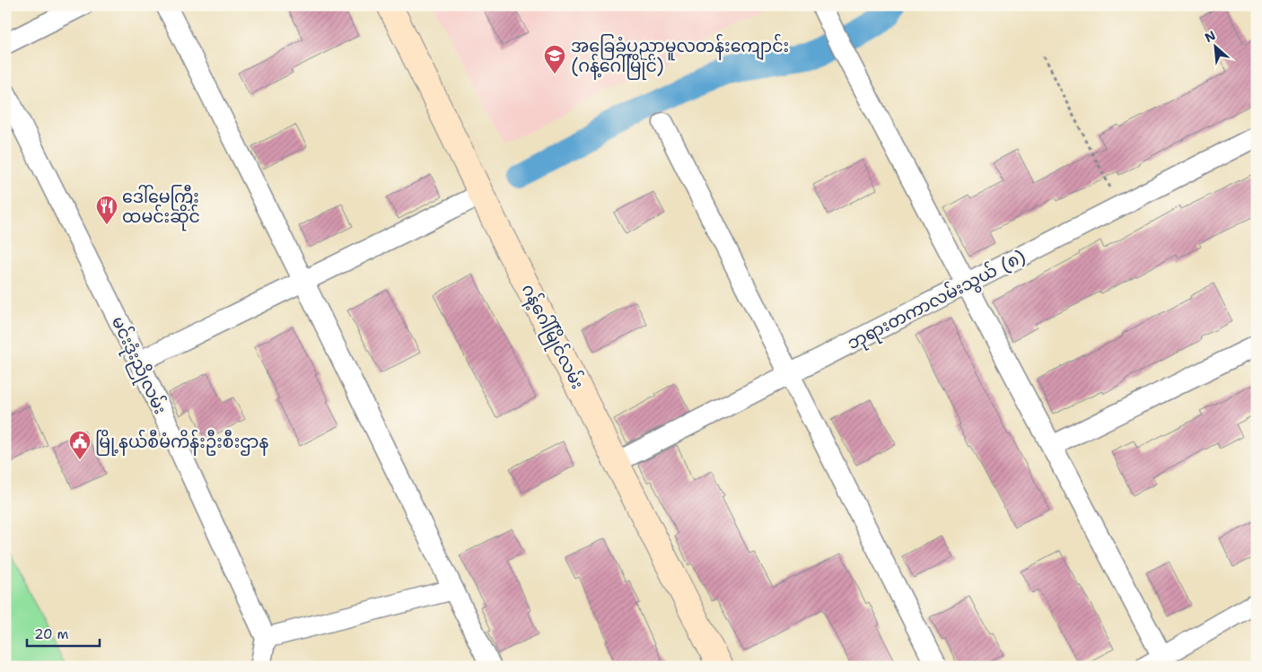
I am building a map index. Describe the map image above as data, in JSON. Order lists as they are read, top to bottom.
{
  "streets": {
    "street": ["ဘုရားတကာလမ်းသွယ် (၈)", "ဂန့်ဂေါ်မြိုင်လမ်း", "မင်းဒုံးညိုလမ်း"]
  },
  "crossings": [
    ["ဘုရားတကာလမ်းသွယ် (၈)", "ဂန့်ဂေါ်မြိုင်လမ်း"]
  ],
  "places": {
    "school or university": ["အခြေခံပညာမူလတန်းကျောင်း (ဂန့်ဂေါ်မြိုင်)"],
    "restaurant": ["ဒေါ်မေကြီး ထမင်းဆိုင်"],
    "public building": ["မြို့နယ်စီမံကိန်းဦးစီးဌာန"]
  },
  "scale_bar": "20 m",
  "north": "top left"
}
